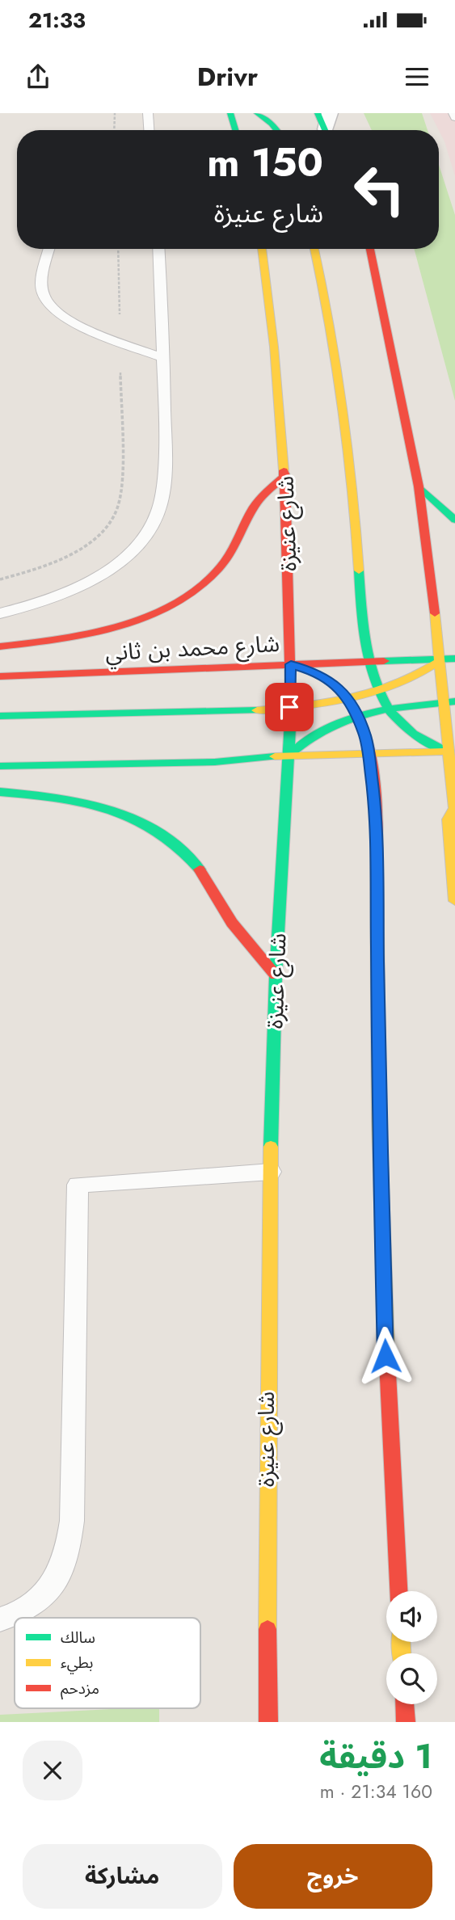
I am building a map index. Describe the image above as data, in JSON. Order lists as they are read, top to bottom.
{
  "streets": {
    "main road": ["شارع عنيزة", "شارع محمد بن ثاني"]
  },
  "crossings": [
    ["شارع عنيزة", "شارع محمد بن ثاني"]
  ],
  "legend": ["سالك", "بطيء", "مزدحم"],
  "page": {
    "status": "21:33",
    "header": "Drivr",
    "turn": ["150 m", "شارع عنيزة"],
    "heading": ["1 دقيقة", "160 m · 21:34"],
    "buttons": ["خروج", "مشاركة"]
  }
}
